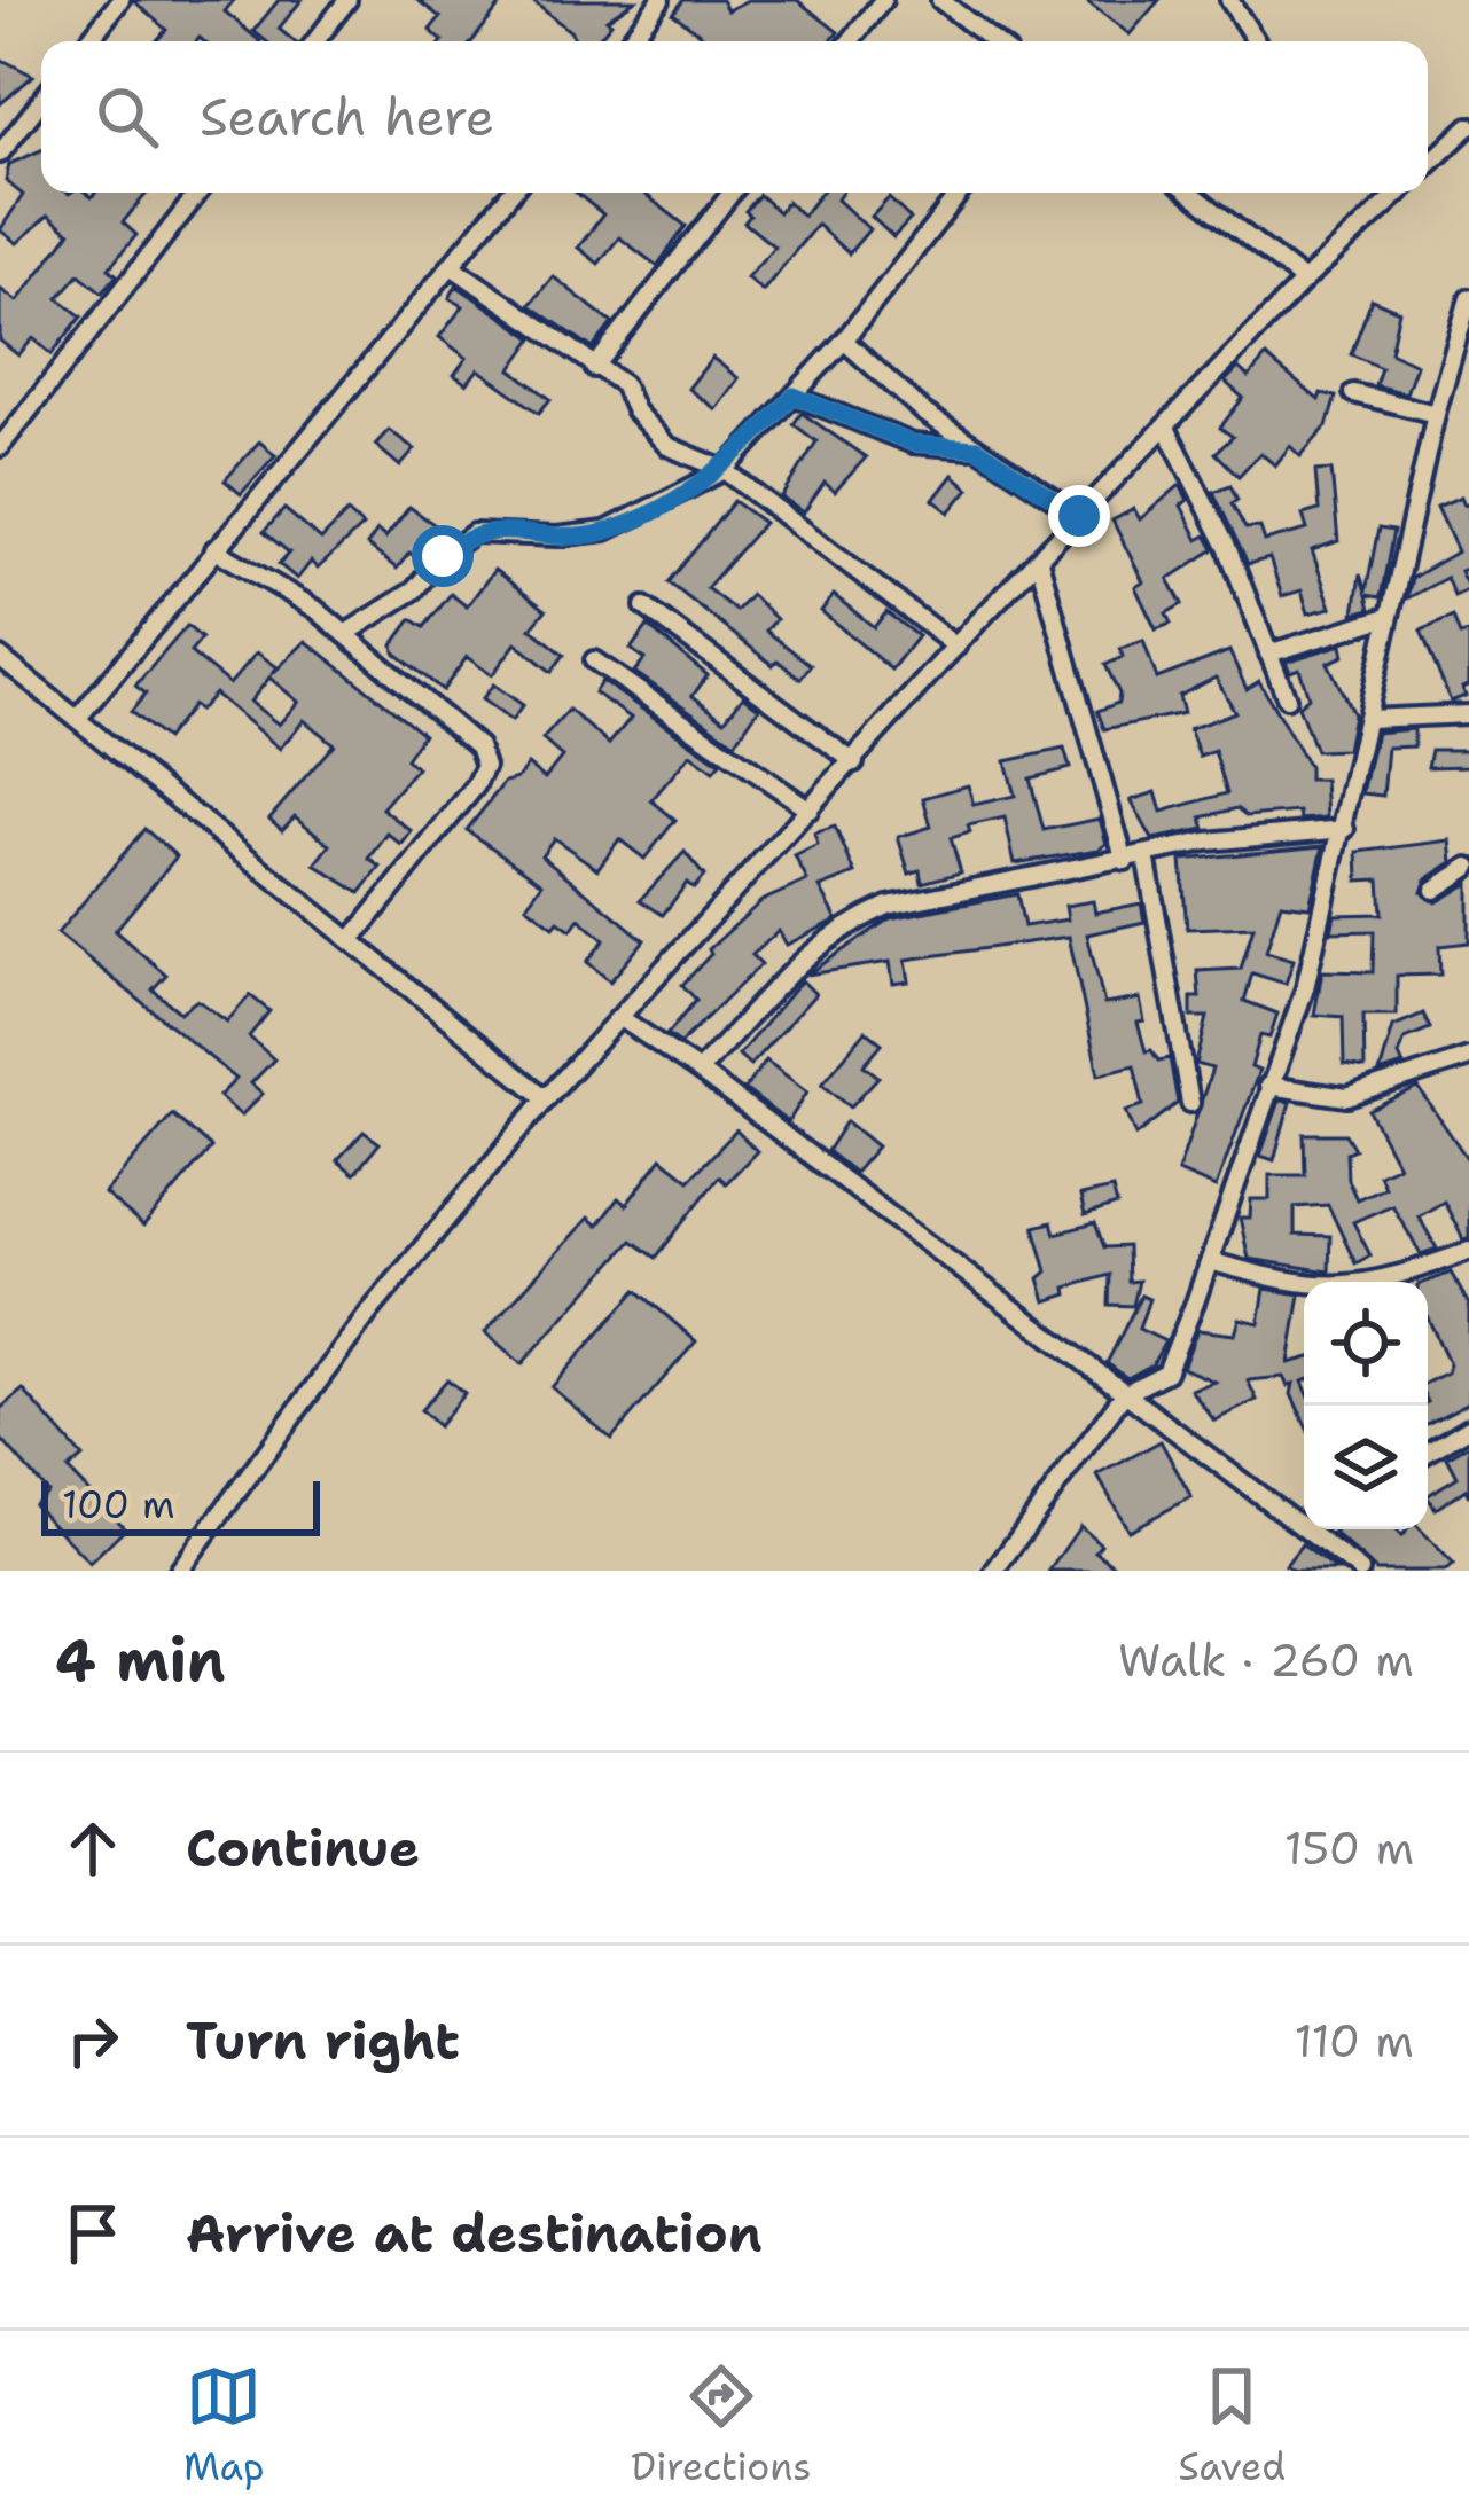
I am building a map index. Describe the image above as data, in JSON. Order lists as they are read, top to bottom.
{
  "scale_bar": "100 m",
  "page": {
    "search": "Search here",
    "scale": "100 m",
    "heading": ["4 min", "Walk · 260 m"],
    "list": [
      ["Continue", "150 m"],
      ["Turn right", "110 m"],
      "Arrive at destination"
    ],
    "nav": ["Map", "Directions", "Saved"]
  }
}
